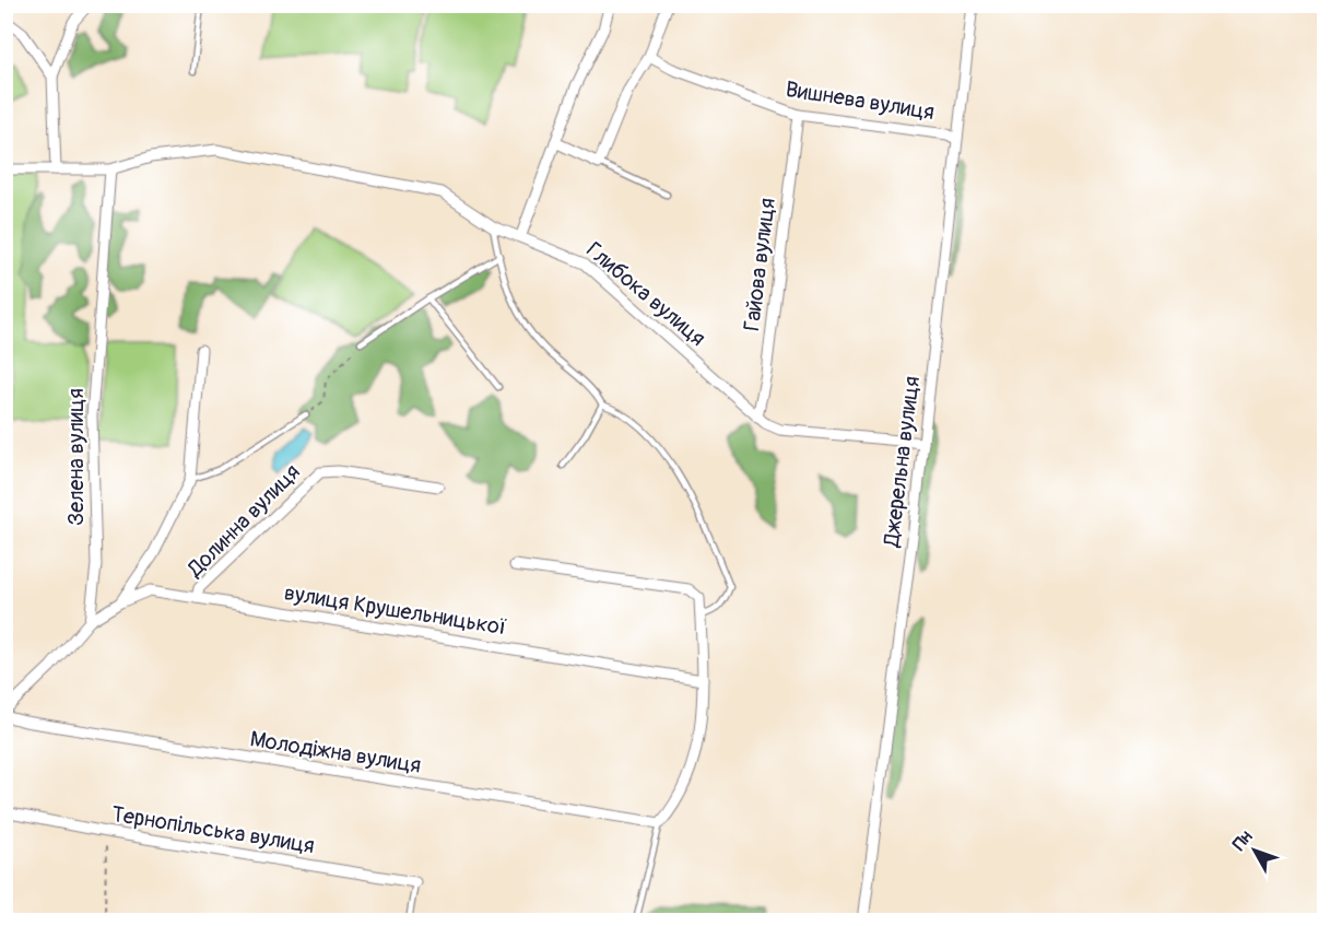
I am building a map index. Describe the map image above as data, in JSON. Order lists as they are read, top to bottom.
{
  "streets": {
    "street": [
      "Вишнева вулиця",
      "Гайова вулиця",
      "Глибока вулиця",
      "Зелена вулиця",
      "Джерельна вулиця",
      "Долинна вулиця",
      "вулиця Крушельницької",
      "Молодіжна вулиця",
      "Тернопільська вулиця"
    ]
  },
  "crossings": [
    ["Вишнева вулиця", "Гайова вулиця"],
    ["Вишнева вулиця", "Джерельна вулиця"],
    ["Гайова вулиця", "Глибока вулиця"],
    ["Глибока вулиця", "Джерельна вулиця"],
    ["Зелена вулиця", "вулиця Крушельницької"],
    ["Долинна вулиця", "вулиця Крушельницької"]
  ],
  "north": "top left"
}
